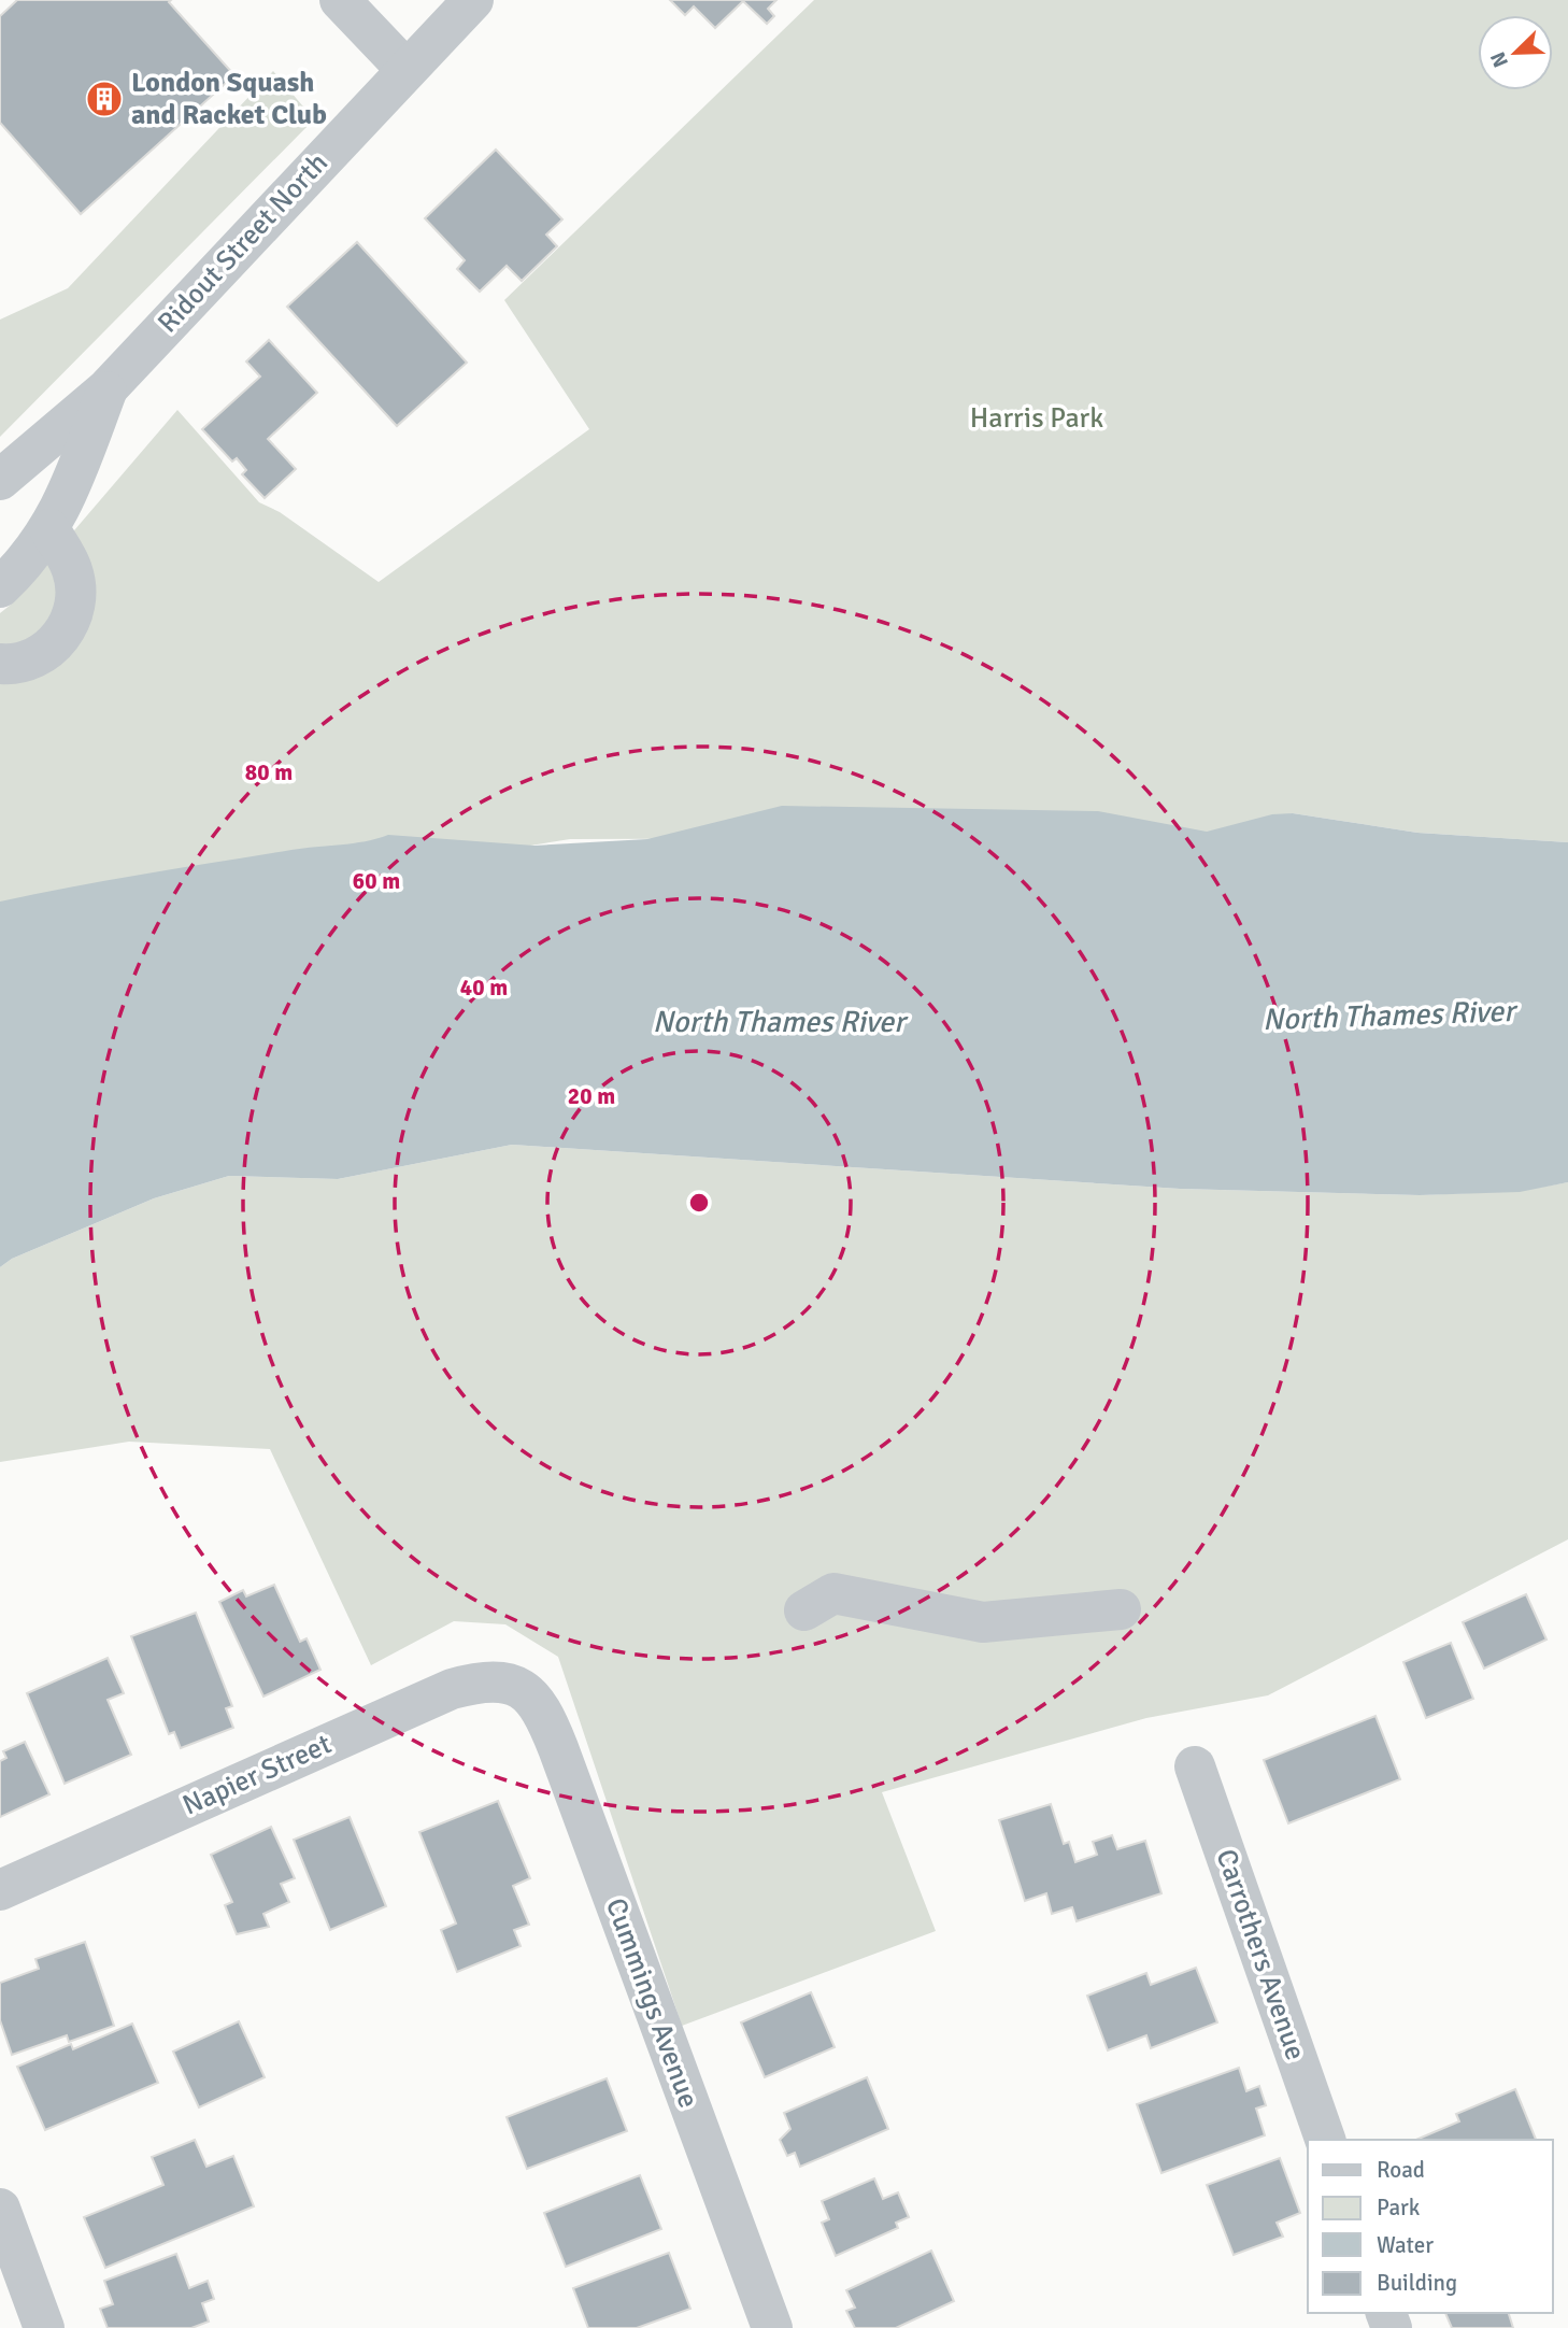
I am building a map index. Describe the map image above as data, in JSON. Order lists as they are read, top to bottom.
{
  "streets": {
    "street": [
      "Ridout Street North",
      "Napier Street",
      "Carrothers Avenue",
      "Cummings Avenue"
    ]
  },
  "crossings": [
    ["Napier Street", "Cummings Avenue"]
  ],
  "water": ["North Thames River"],
  "parks": ["Harris Park"],
  "places": {
    "building": ["London Squash and Racket Club"]
  },
  "legend": [
    "Road",
    "Park",
    "Water",
    "Building"
  ],
  "north": "bottom left",
  "rings": [
    "80 m",
    "60 m",
    "40 m",
    "20 m"
  ]
}
